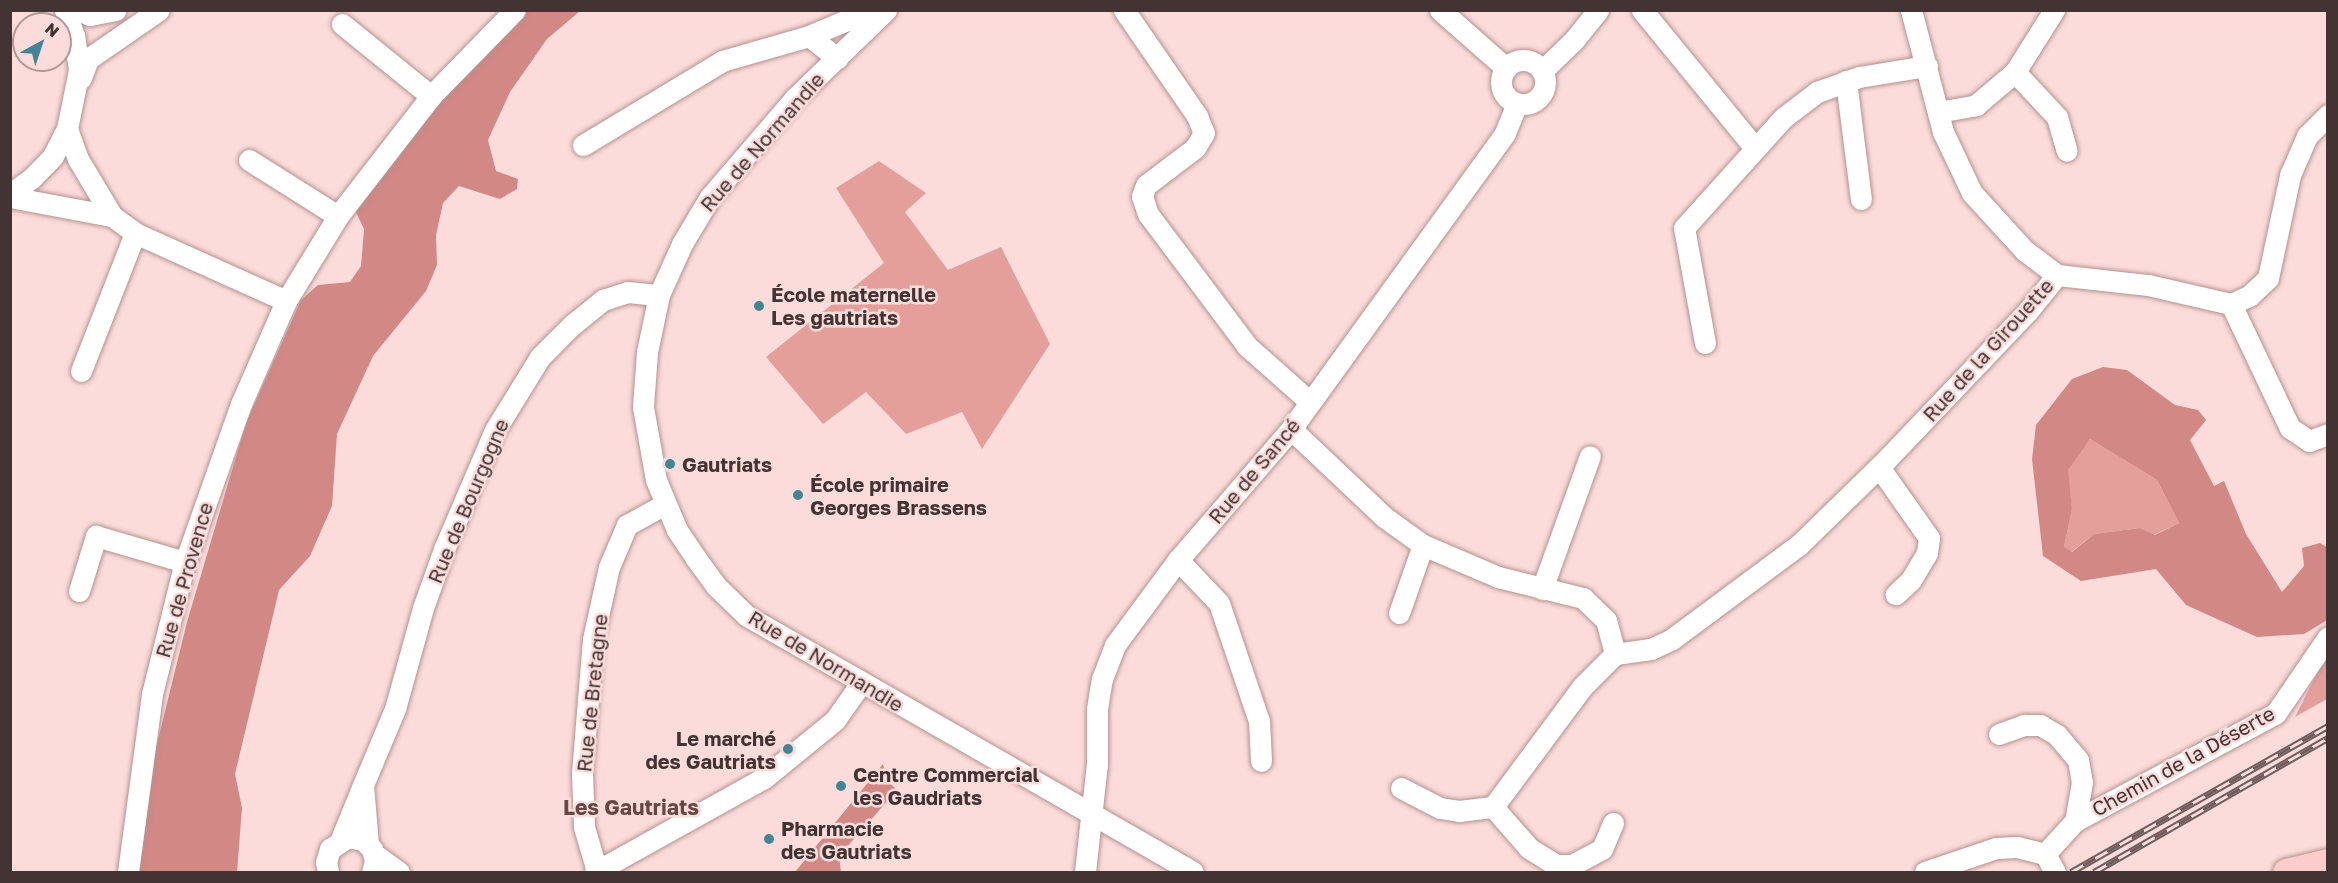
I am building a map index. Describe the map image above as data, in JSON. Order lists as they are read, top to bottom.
{
  "streets": {
    "street": [
      "Rue de Normandie",
      "Rue de la Girouette",
      "Rue de Sancé",
      "Rue de Bourgogne",
      "Rue de Provence",
      "Rue de Bretagne",
      "Chemin de la Déserte"
    ]
  },
  "crossings": [
    ["Rue de Normandie", "Rue de Sancé"],
    ["Rue de Normandie", "Rue de Bourgogne"],
    ["Rue de Normandie", "Rue de Bretagne"]
  ],
  "districts": ["Les Gautriats"],
  "places": [
    "École maternelle Les gautriats",
    "Gautriats",
    "École primaire Georges Brassens",
    "Le marché des Gautriats",
    "Centre Commercial les Gaudriats",
    "Pharmacie des Gautriats"
  ],
  "north": "top right"
}
